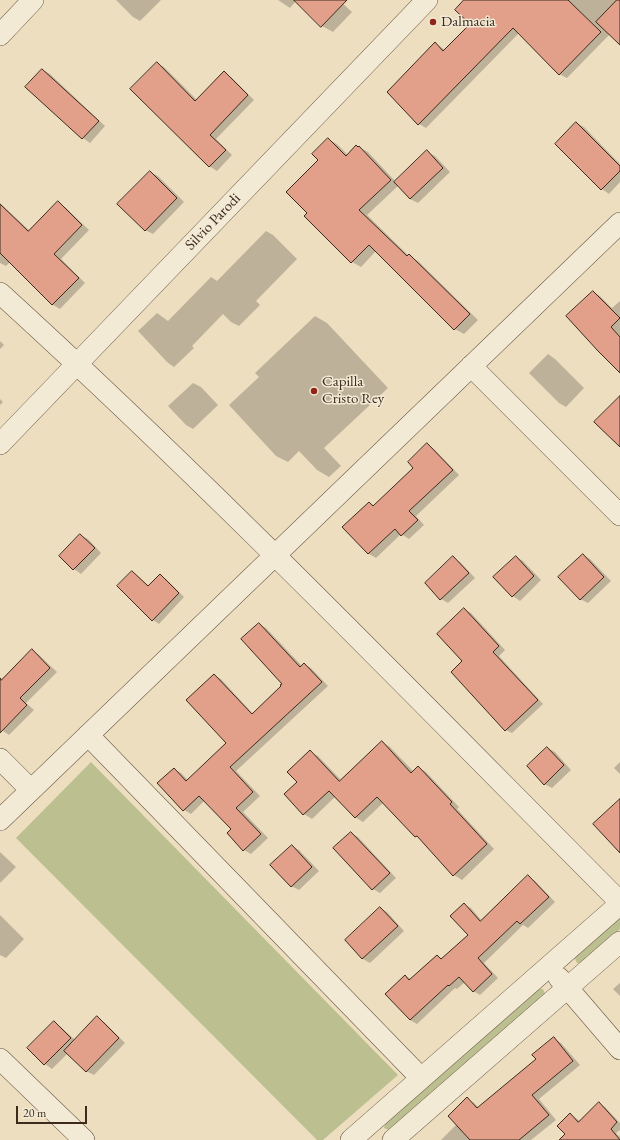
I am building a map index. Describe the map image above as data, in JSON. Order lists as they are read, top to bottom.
{
  "streets": {
    "street": ["Silvio Parodi"]
  },
  "places": ["Dalmacia", "Capilla Cristo Rey"],
  "scale_bar": "20 m"
}
